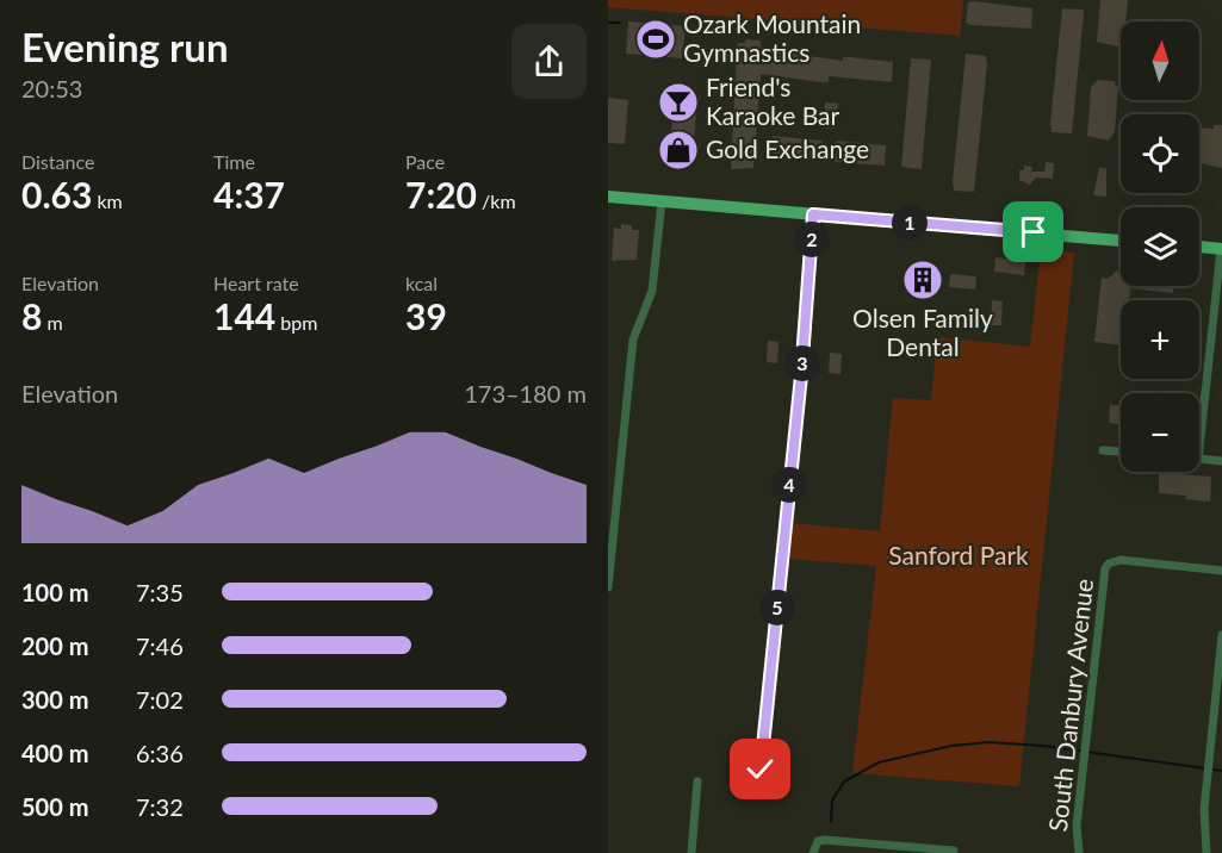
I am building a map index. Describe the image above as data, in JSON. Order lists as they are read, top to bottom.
{
  "streets": {
    "street": ["South Danbury Avenue"]
  },
  "parks": ["Sanford Park"],
  "places": {
    "sports": ["Ozark Mountain Gymnastics"],
    "bar": ["Friend's Karaoke Bar"],
    "shop": ["Gold Exchange"],
    "building": ["Olsen Family Dental"]
  },
  "north": "top",
  "page": {
    "heading": ["Evening run", "20:53"],
    "map_buttons": ["+", "−"],
    "stats": [
      ["Distance", "0.63 km"],
      ["Time", "4:37"],
      ["Pace", "7:20 /km"],
      ["Elevation", "8 m"],
      ["Heart rate", "144 bpm"],
      ["kcal", "39"]
    ],
    "pins": [
      "1",
      "2",
      "3",
      "4",
      "5"
    ],
    "chart": ["Elevation", "173–180 m"],
    "list": [
      {
        "name": "100 m",
        "note": "7:35"
      },
      {
        "name": "200 m",
        "note": "7:46"
      },
      {
        "name": "300 m",
        "note": "7:02"
      },
      {
        "name": "400 m",
        "note": "6:36"
      },
      {
        "name": "500 m",
        "note": "7:32"
      }
    ]
  }
}
